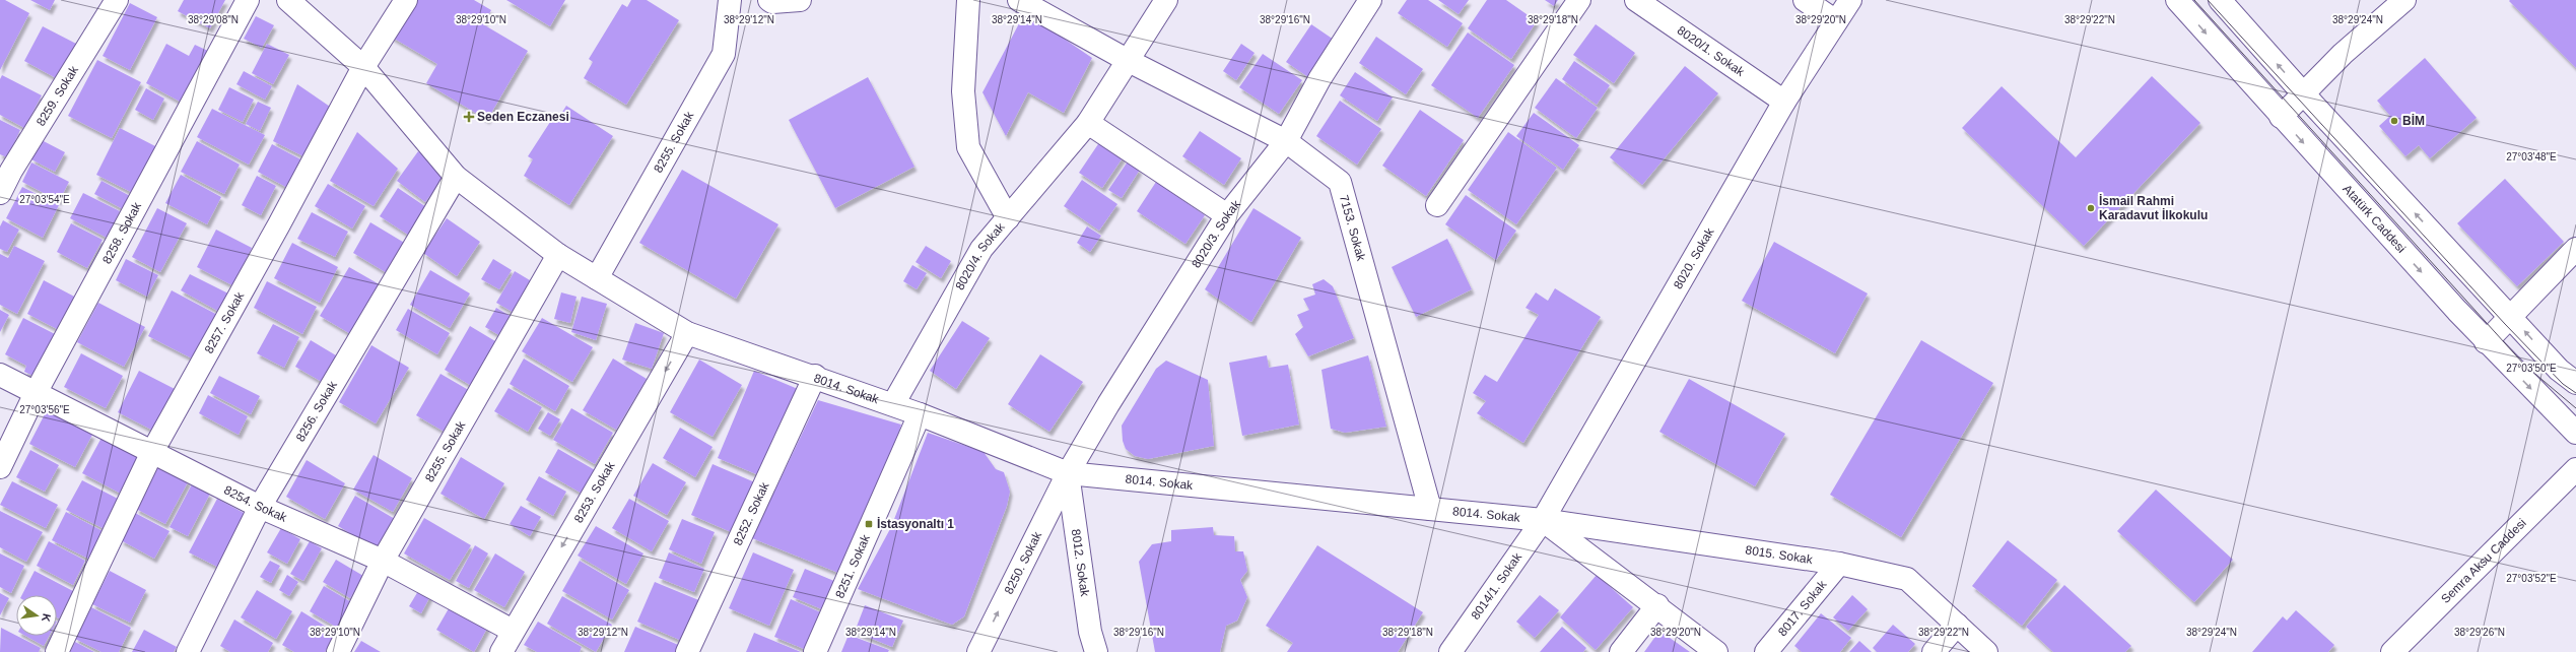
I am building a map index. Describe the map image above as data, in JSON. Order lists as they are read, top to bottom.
{
  "streets": {
    "street": [
      "8020/1. Sokak",
      "8259. Sokak",
      "8255. Sokak",
      "Atatürk Caddesi",
      "7153. Sokak",
      "8258. Sokak",
      "8020/3. Sokak",
      "8020/4. Sokak",
      "8020. Sokak",
      "8257. Sokak",
      "8014. Sokak",
      "8256. Sokak",
      "8253. Sokak",
      "8254. Sokak",
      "8252. Sokak",
      "8015. Sokak",
      "Semra Aksu Caddesi",
      "8250. Sokak",
      "8012. Sokak",
      "8251. Sokak",
      "8014/1. Sokak",
      "8017. Sokak"
    ]
  },
  "crossings": [
    ["8020/1. Sokak", "8020. Sokak"],
    ["8255. Sokak", "8014. Sokak"],
    ["8255. Sokak", "8254. Sokak"],
    ["7153. Sokak", "8020/3. Sokak"],
    ["7153. Sokak", "8020/4. Sokak"],
    ["7153. Sokak", "8014. Sokak"],
    ["8258. Sokak", "8254. Sokak"],
    ["8020/3. Sokak", "8014. Sokak"],
    ["8020/3. Sokak", "8250. Sokak"],
    ["8020/3. Sokak", "8012. Sokak"],
    ["8020/4. Sokak", "8014. Sokak"],
    ["8020. Sokak", "8014. Sokak"],
    ["8020. Sokak", "8015. Sokak"],
    ["8020. Sokak", "8014/1. Sokak"],
    ["8257. Sokak", "8014. Sokak"],
    ["8257. Sokak", "8254. Sokak"],
    ["8014. Sokak", "8256. Sokak"],
    ["8014. Sokak", "8253. Sokak"],
    ["8014. Sokak", "8252. Sokak"],
    ["8014. Sokak", "8015. Sokak"],
    ["8014. Sokak", "8250. Sokak"],
    ["8014. Sokak", "8012. Sokak"],
    ["8014. Sokak", "8251. Sokak"],
    ["8014. Sokak", "8014/1. Sokak"],
    ["8256. Sokak", "8254. Sokak"],
    ["8253. Sokak", "8254. Sokak"],
    ["8015. Sokak", "8014/1. Sokak"],
    ["8015. Sokak", "8017. Sokak"],
    ["8250. Sokak", "8012. Sokak"]
  ],
  "one_way": ["8253. Sokak", "8250. Sokak"],
  "places": {
    "health": ["Seden Eczanesi"],
    "other": ["BİM", "İsmail Rahmi Karadavut İlkokulu"],
    "transit": ["İstasyonaltı 1"]
  },
  "north": "right",
  "coordinates": [
    "38°29'08\"N",
    "38°29'10\"N",
    "38°29'12\"N",
    "38°29'14\"N",
    "38°29'16\"N",
    "38°29'18\"N",
    "38°29'20\"N",
    "38°29'22\"N",
    "38°29'24\"N",
    "27°03'48\"E",
    "27°03'54\"E",
    "27°03'50\"E",
    "27°03'56\"E",
    "27°03'52\"E",
    "38°29'26\"N"
  ]
}
